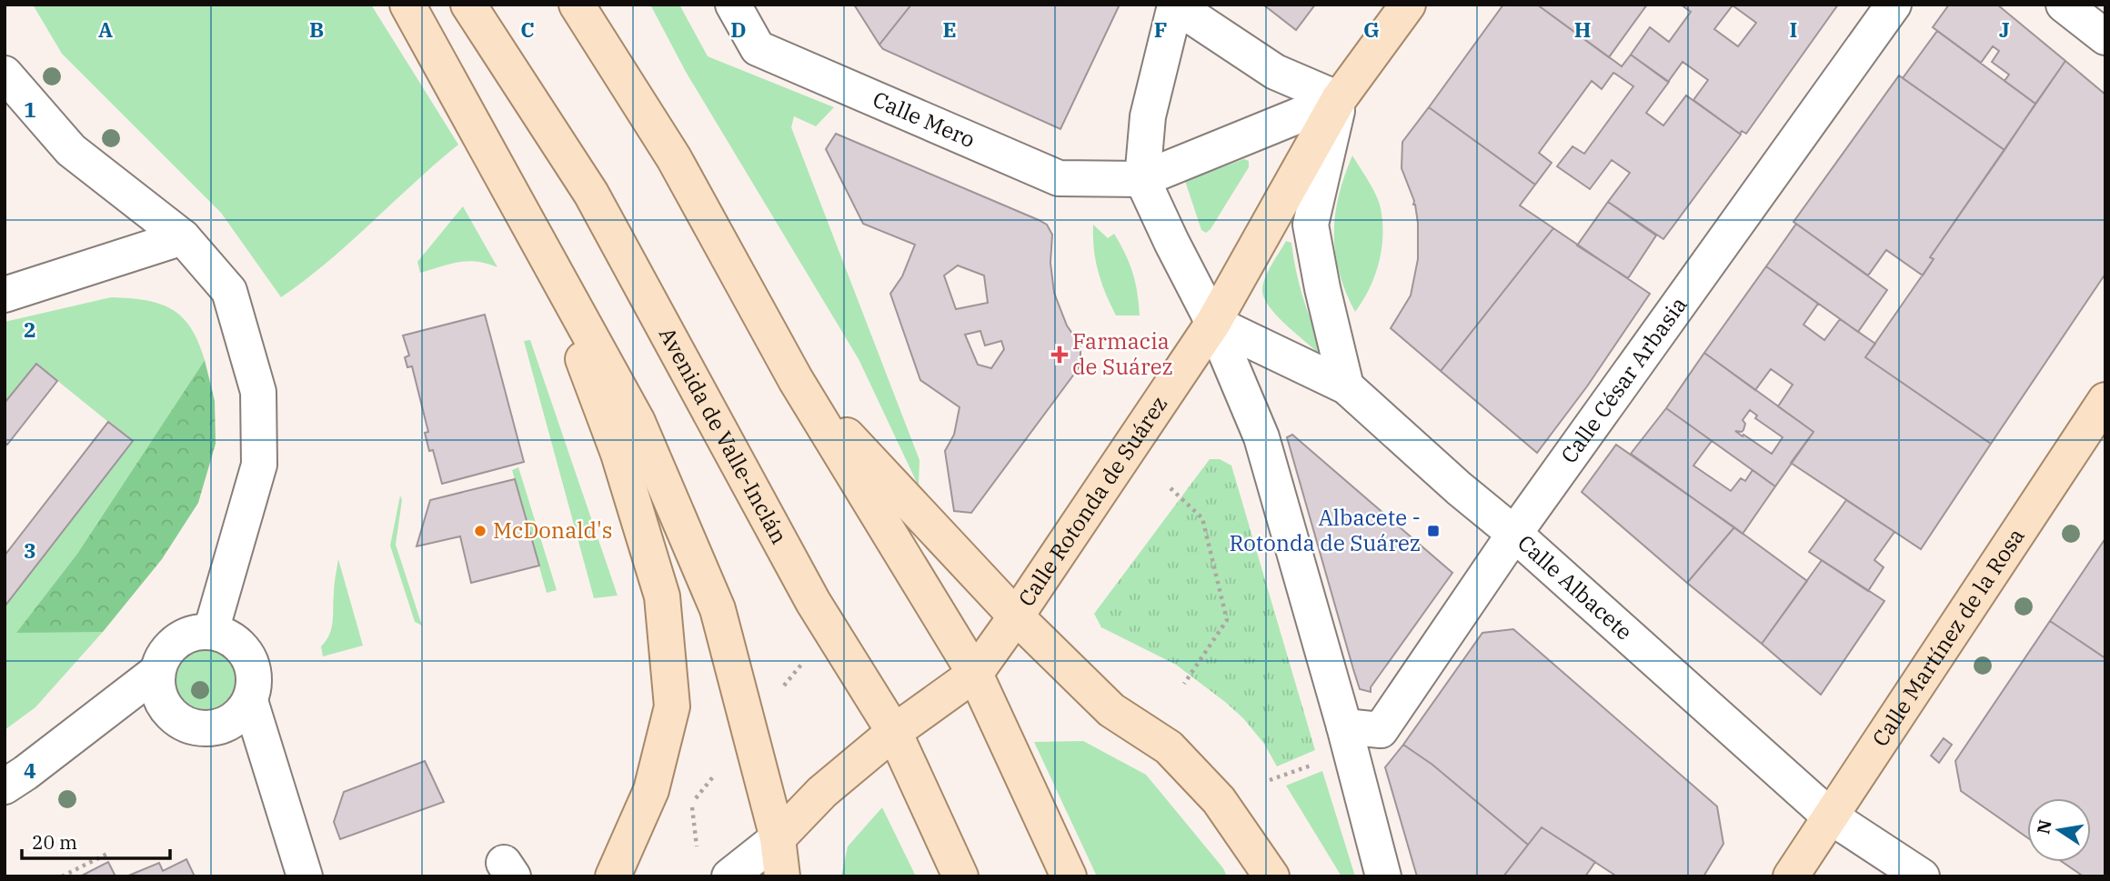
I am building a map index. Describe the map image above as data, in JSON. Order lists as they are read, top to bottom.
{
  "streets": {
    "main road": ["Avenida de Valle-Inclán", "Calle Rotonda de Suárez", "Calle Martínez de la Rosa"],
    "street": ["Calle Mero", "Calle César Arbasia", "Calle Albacete"]
  },
  "crossings": [
    ["Calle César Arbasia", "Calle Albacete"],
    ["Avenida de Valle-Inclán", "Calle Rotonda de Suárez"],
    ["Calle Rotonda de Suárez", "Calle Albacete"],
    ["Calle Albacete", "Calle Martínez de la Rosa"]
  ],
  "places": {
    "health": ["Farmacia de Suárez"],
    "other": ["McDonald's"],
    "transit": ["Albacete - Rotonda de Suárez"]
  },
  "scale_bar": "20 m",
  "north": "left",
  "grid": {
    "columns": [
      "A",
      "B",
      "C",
      "D",
      "E",
      "F",
      "G",
      "H",
      "I",
      "J"
    ],
    "rows": [
      "1",
      "2",
      "3",
      "4"
    ]
  }
}
